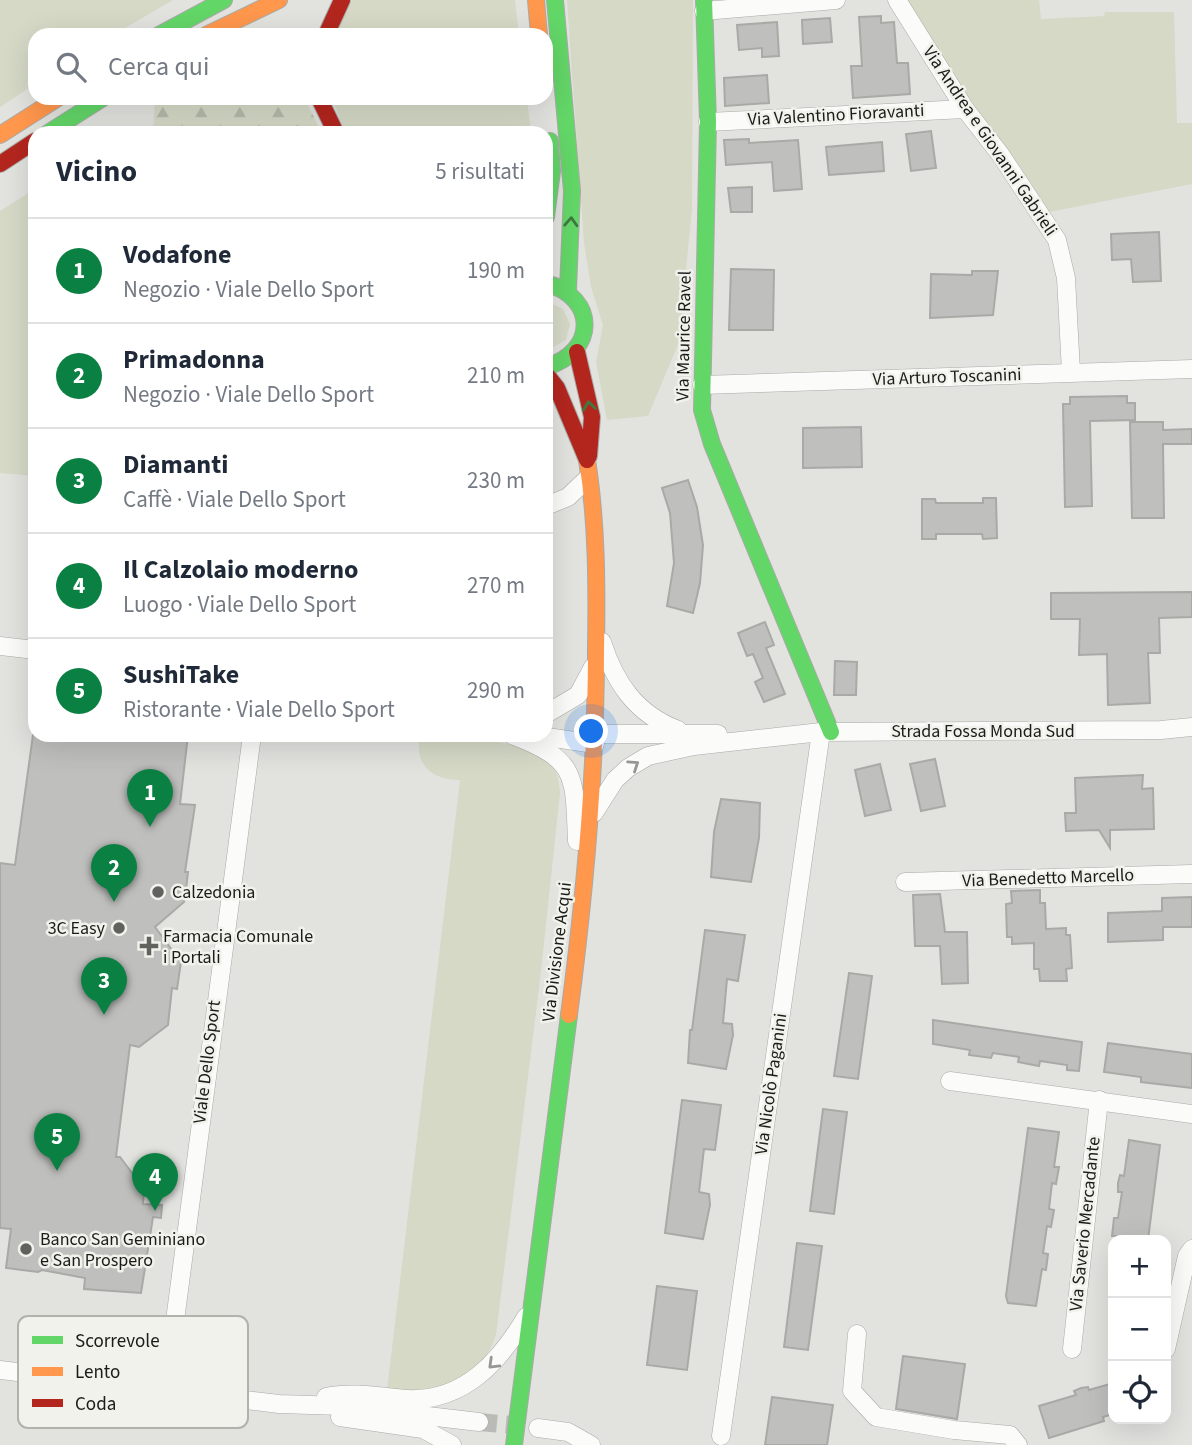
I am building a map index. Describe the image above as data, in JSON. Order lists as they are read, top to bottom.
{
  "streets": {
    "main road": ["Via Maurice Ravel", "Via Divisione Acqui"],
    "street": [
      "Via Valentino Fioravanti",
      "Via Andrea e Giovanni Gabrieli",
      "Via Arturo Toscanini",
      "Strada Fossa Monda Sud",
      "Via Benedetto Marcello",
      "Viale Dello Sport",
      "Via Nicolò Paganini",
      "Via Saverio Mercadante"
    ]
  },
  "crossings": [
    ["Via Valentino Fioravanti", "Via Andrea e Giovanni Gabrieli"],
    ["Via Valentino Fioravanti", "Via Maurice Ravel"],
    ["Via Andrea e Giovanni Gabrieli", "Via Arturo Toscanini"],
    ["Via Maurice Ravel", "Via Arturo Toscanini"],
    ["Via Maurice Ravel", "Strada Fossa Monda Sud"],
    ["Via Maurice Ravel", "Via Nicolò Paganini"],
    ["Strada Fossa Monda Sud", "Via Divisione Acqui"],
    ["Strada Fossa Monda Sud", "Via Nicolò Paganini"]
  ],
  "places": {
    "other": ["Calzedonia", "3C Easy", "Banco San Geminiano e San Prospero"],
    "health": ["Farmacia Comunale i Portali"]
  },
  "legend": ["Scorrevole", "Lento", "Coda"],
  "page": {
    "search": "Cerca qui",
    "heading": ["Vicino", "5 risultati"],
    "list": [
      {
        "mark": "1",
        "name": "Vodafone",
        "note": "Negozio · Viale Dello Sport",
        "value": "190 m"
      },
      {
        "mark": "2",
        "name": "Primadonna",
        "note": "Negozio · Viale Dello Sport",
        "value": "210 m"
      },
      {
        "mark": "3",
        "name": "Diamanti",
        "note": "Caffè · Viale Dello Sport",
        "value": "230 m"
      },
      {
        "mark": "4",
        "name": "Il Calzolaio moderno",
        "note": "Luogo · Viale Dello Sport",
        "value": "270 m"
      },
      {
        "mark": "5",
        "name": "SushiTake",
        "note": "Ristorante · Viale Dello Sport",
        "value": "290 m"
      }
    ],
    "pins": [
      "1",
      "2",
      "3",
      "5",
      "4"
    ],
    "map_buttons": ["+", "−"]
  }
}
